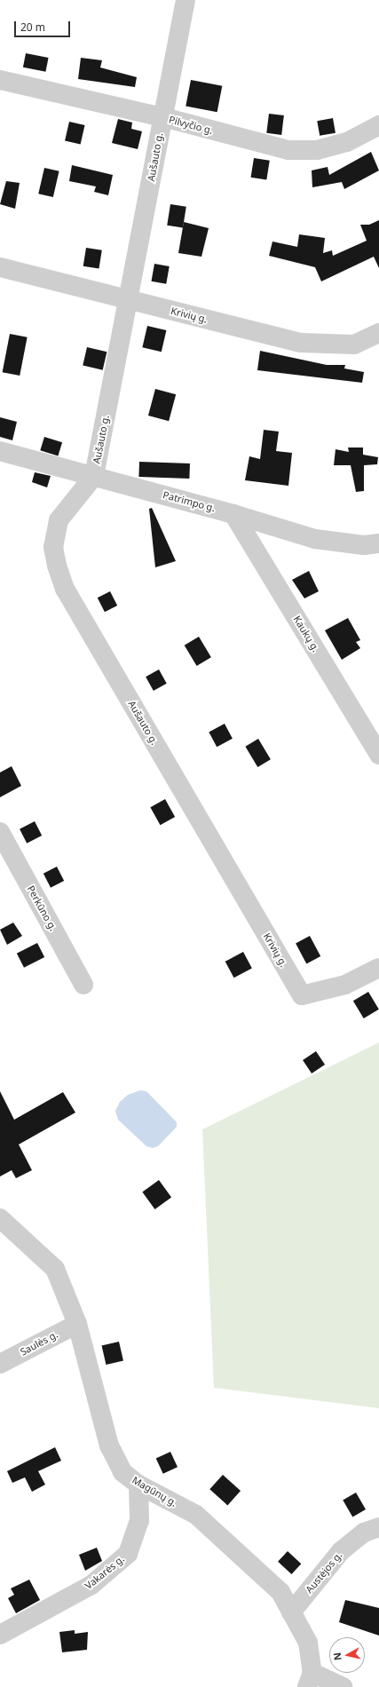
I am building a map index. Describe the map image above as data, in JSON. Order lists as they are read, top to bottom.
{
  "streets": {
    "street": [
      "Pilvyčio g.",
      "Aušauto g.",
      "Krivių g.",
      "Patrimpo g.",
      "Kaukų g.",
      "Perkūno g.",
      "Saulės g.",
      "Magūnų g.",
      "Vakarės g.",
      "Austėjos g."
    ]
  },
  "crossings": [
    ["Pilvyčio g.", "Aušauto g."],
    ["Aušauto g.", "Krivių g."],
    ["Aušauto g.", "Patrimpo g."],
    ["Patrimpo g.", "Kaukų g."],
    ["Saulės g.", "Magūnų g."],
    ["Magūnų g.", "Vakarės g."],
    ["Magūnų g.", "Austėjos g."]
  ],
  "scale_bar": "20 m",
  "north": "left"
}
